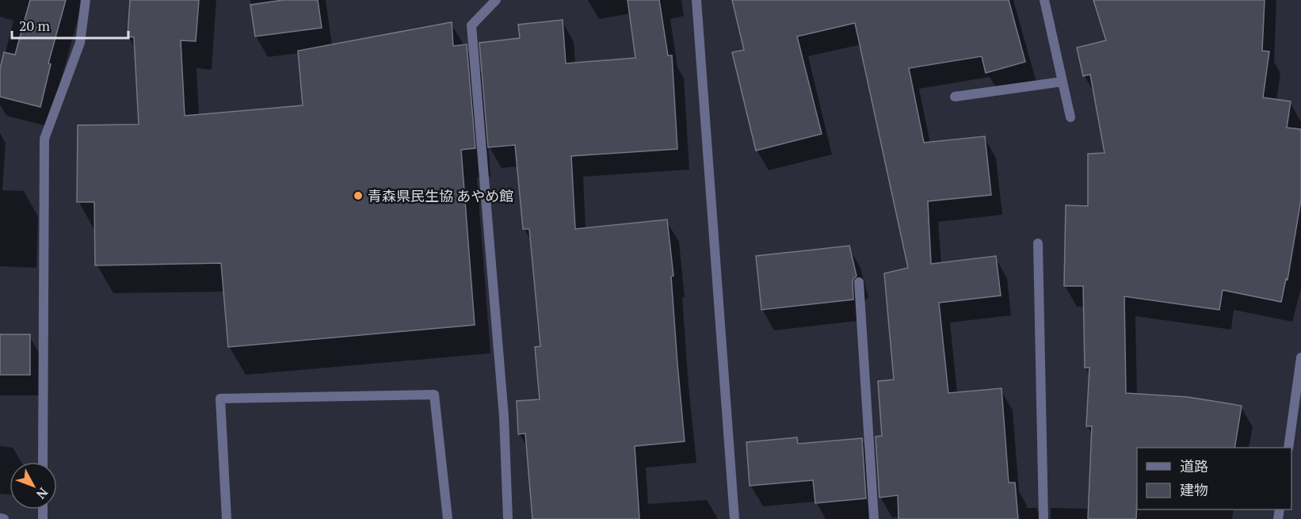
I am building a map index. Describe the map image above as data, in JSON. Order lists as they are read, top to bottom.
{
  "places": ["青森県民生協 あやめ館"],
  "legend": ["道路", "建物"],
  "scale_bar": "20 m",
  "north": "bottom right"
}
